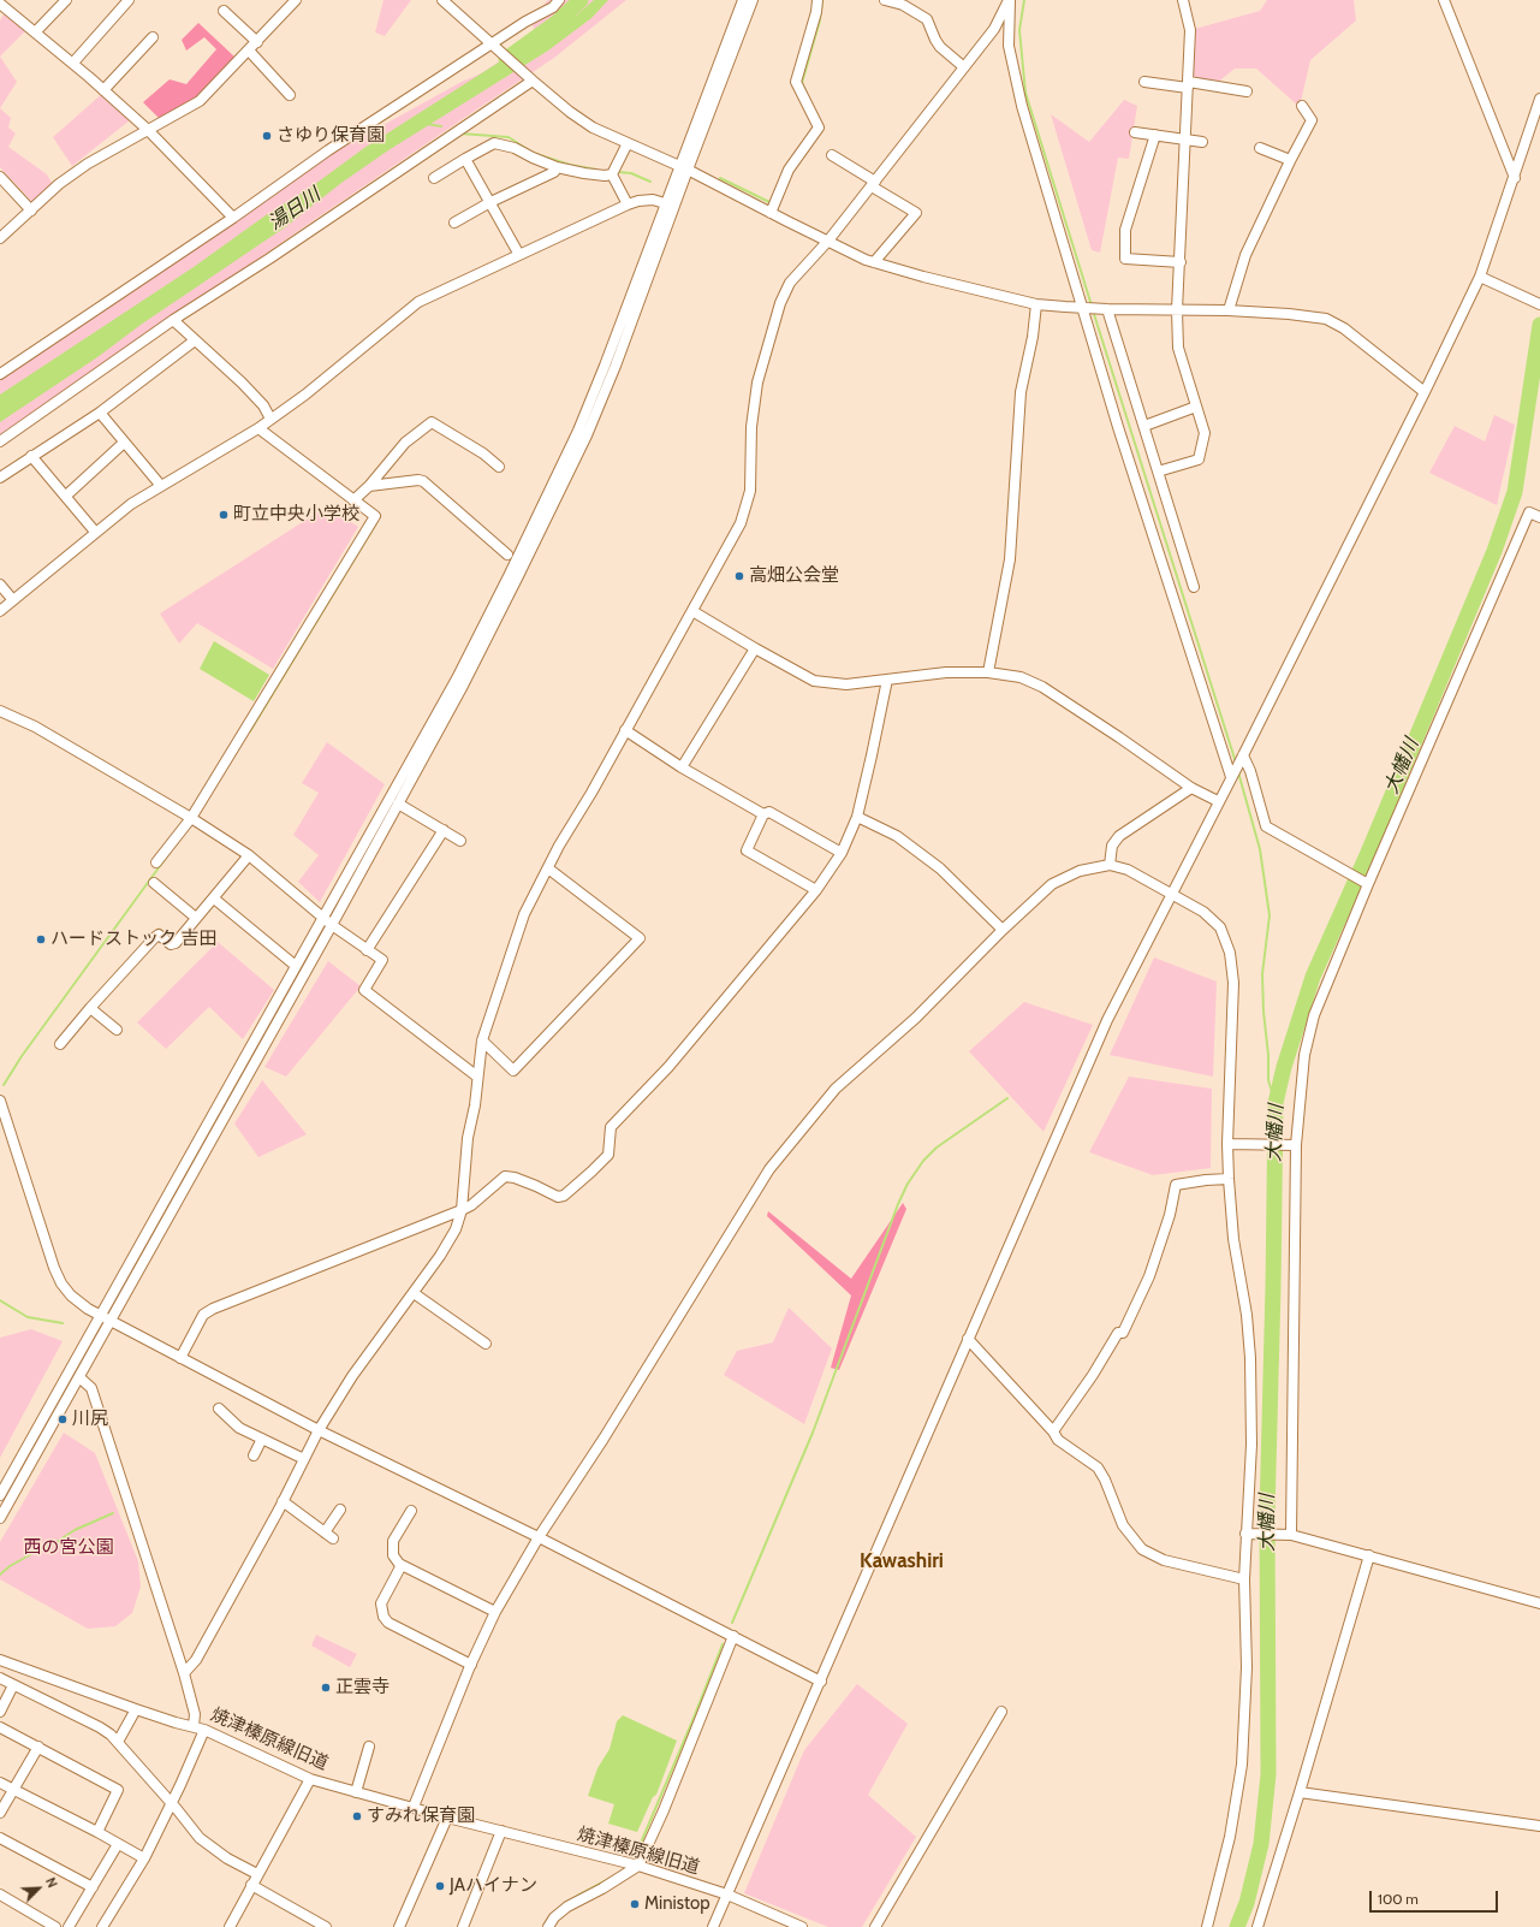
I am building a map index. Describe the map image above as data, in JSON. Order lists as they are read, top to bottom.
{
  "streets": {
    "street": ["焼津榛原線旧道"]
  },
  "districts": ["Kawashiri"],
  "water": ["湯日川", "大幡川"],
  "parks": ["西の宮公園"],
  "places": [
    "さゆり保育園",
    "町立中央小学校",
    "高畑公会堂",
    "ハードストック 吉田",
    "川尻",
    "正雲寺",
    "すみれ保育園",
    "JAハイナン",
    "Ministop"
  ],
  "scale_bar": "100 m",
  "north": "top right"
}
